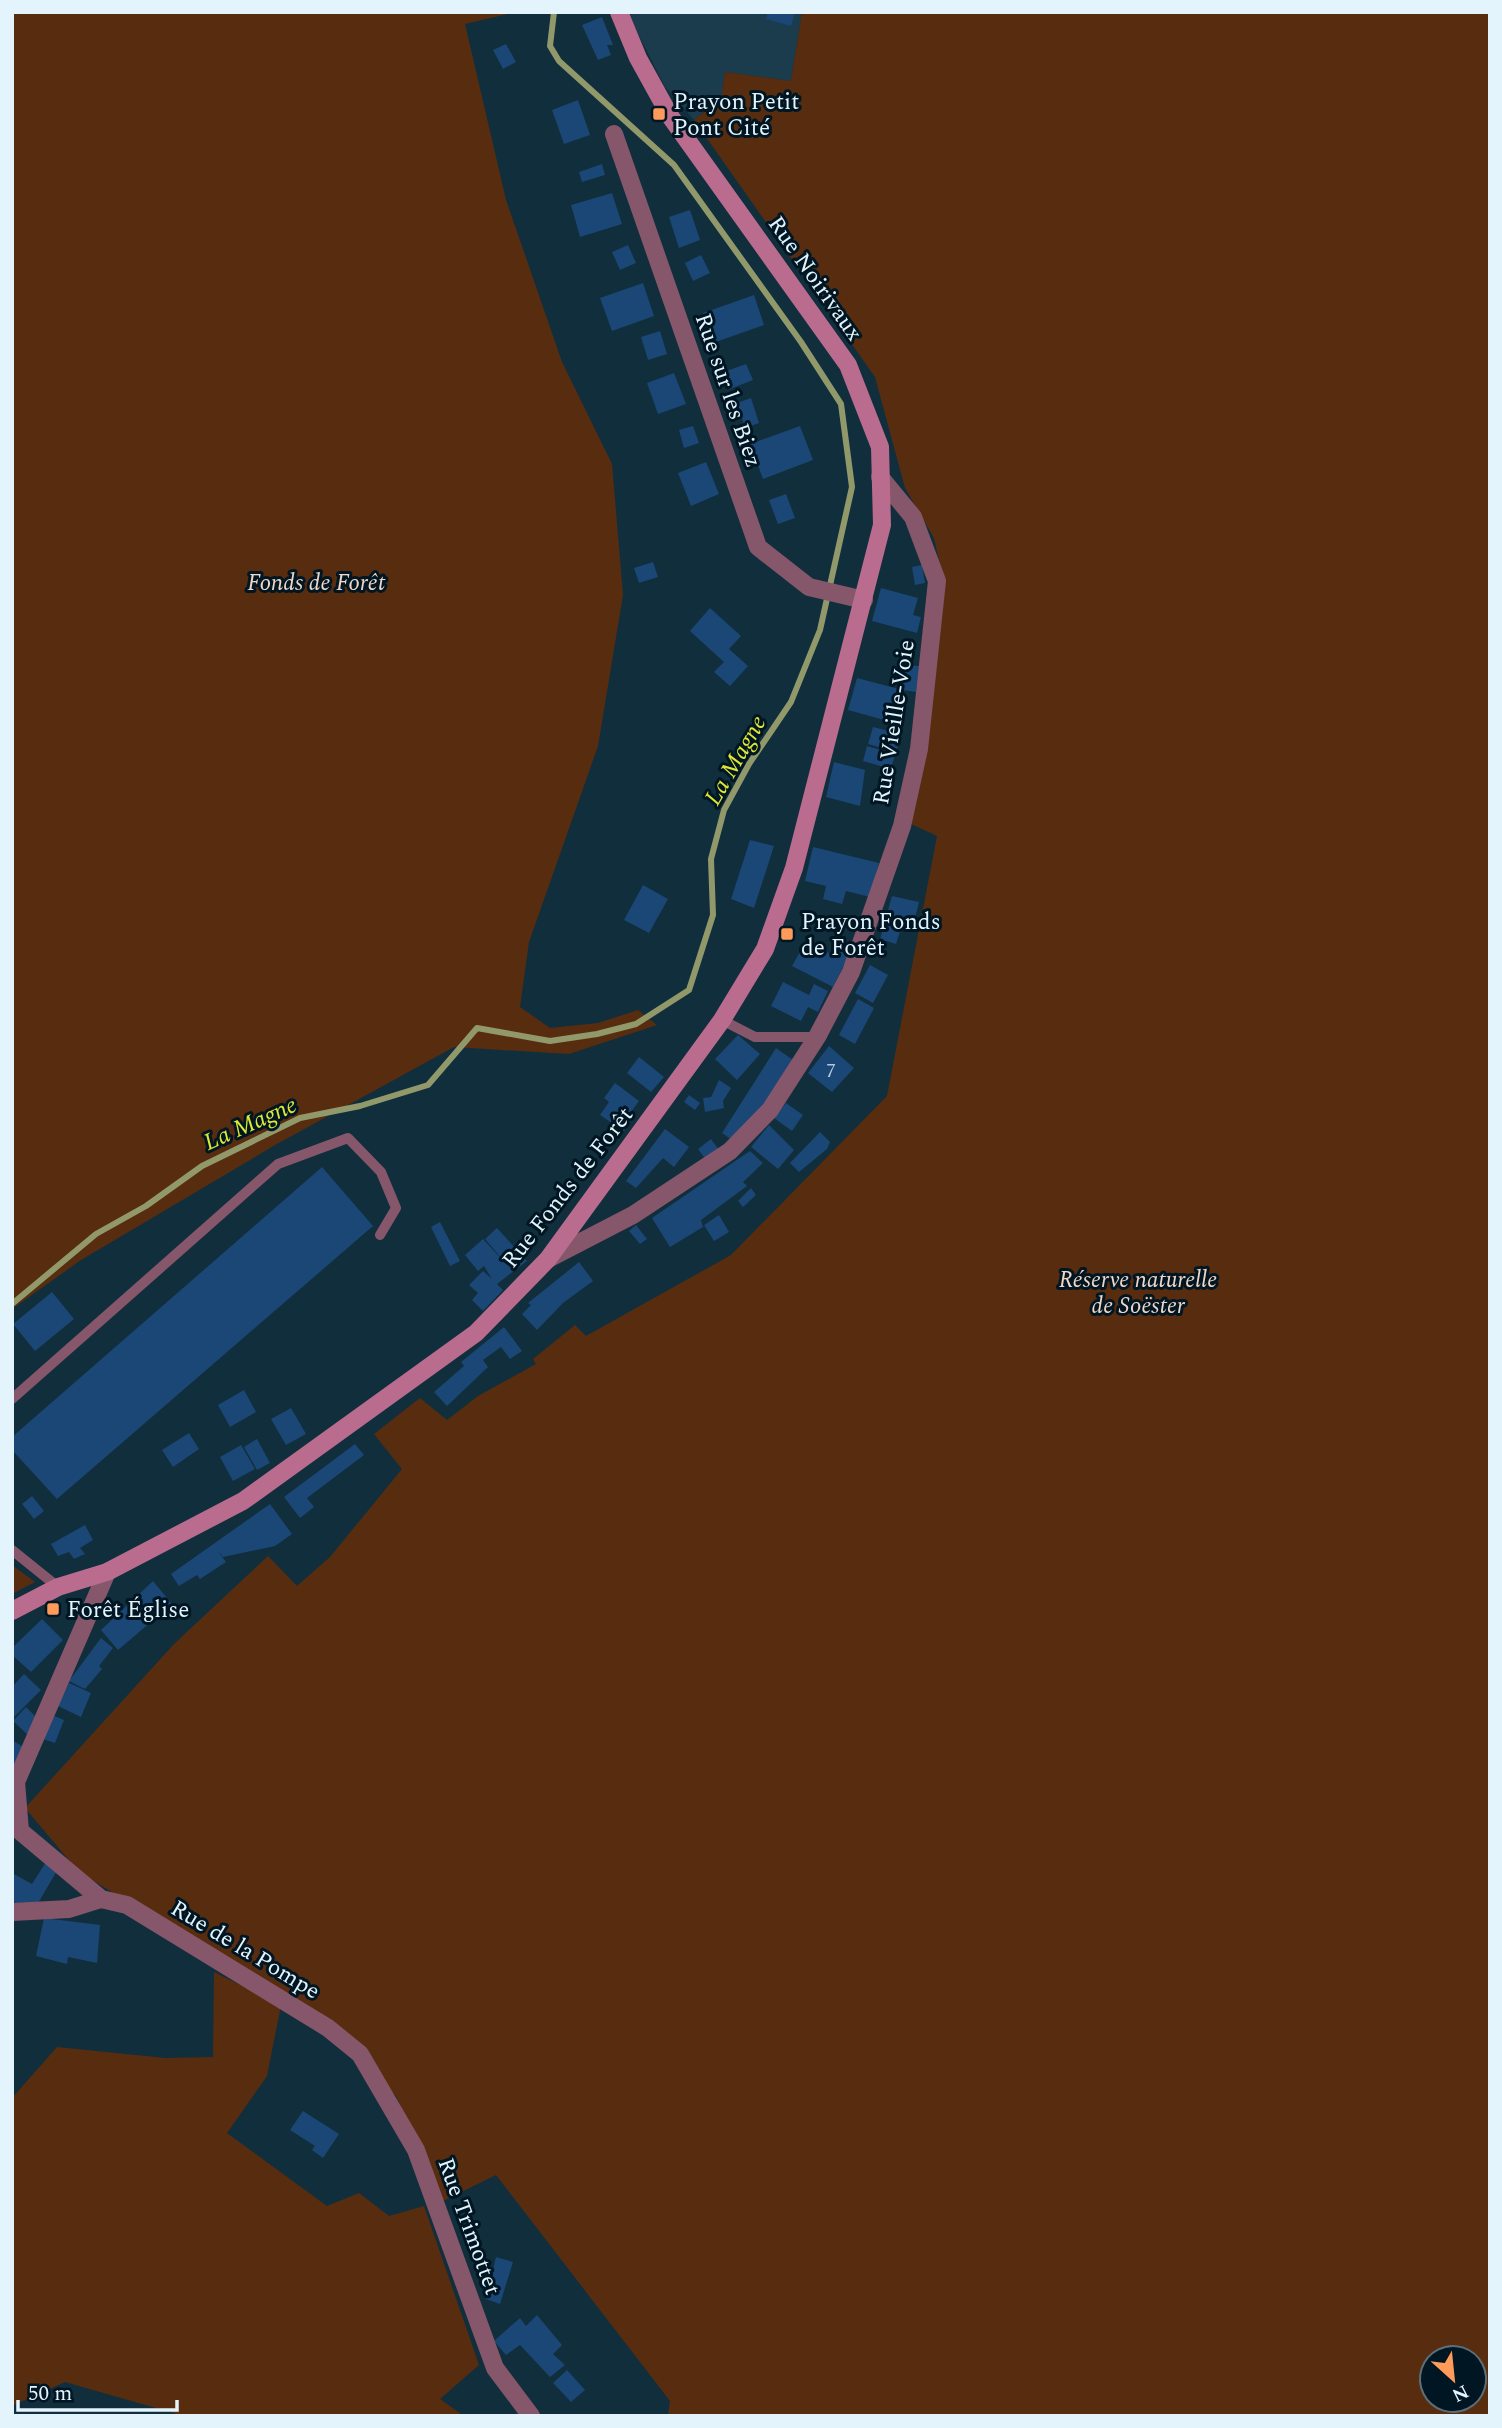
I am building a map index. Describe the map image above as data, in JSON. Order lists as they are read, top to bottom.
{
  "streets": {
    "main road": ["Rue Noirivaux", "Rue Fonds de Forêt"],
    "street": [
      "Rue sur les Biez",
      "Rue Vieille-Voie",
      "Rue de la Pompe",
      "Rue Trimottet"
    ]
  },
  "crossings": [
    ["Rue Noirivaux", "Rue sur les Biez"],
    ["Rue Noirivaux", "Rue Vieille-Voie"],
    ["Rue Noirivaux", "Rue Fonds de Forêt"],
    ["Rue sur les Biez", "Rue Fonds de Forêt"],
    ["Rue Vieille-Voie", "Rue Fonds de Forêt"],
    ["Rue Fonds de Forêt", "Rue de la Pompe"],
    ["Rue de la Pompe", "Rue Trimottet"]
  ],
  "water": ["La Magne"],
  "parks": ["Fonds de Forêt", "Réserve naturelle de Soëster"],
  "places": {
    "transit": ["Prayon Petit Pont Cité", "Prayon Fonds de Forêt", "Forêt Église"]
  },
  "house_numbers": ["7"],
  "scale_bar": "50 m",
  "north": "bottom right"
}
